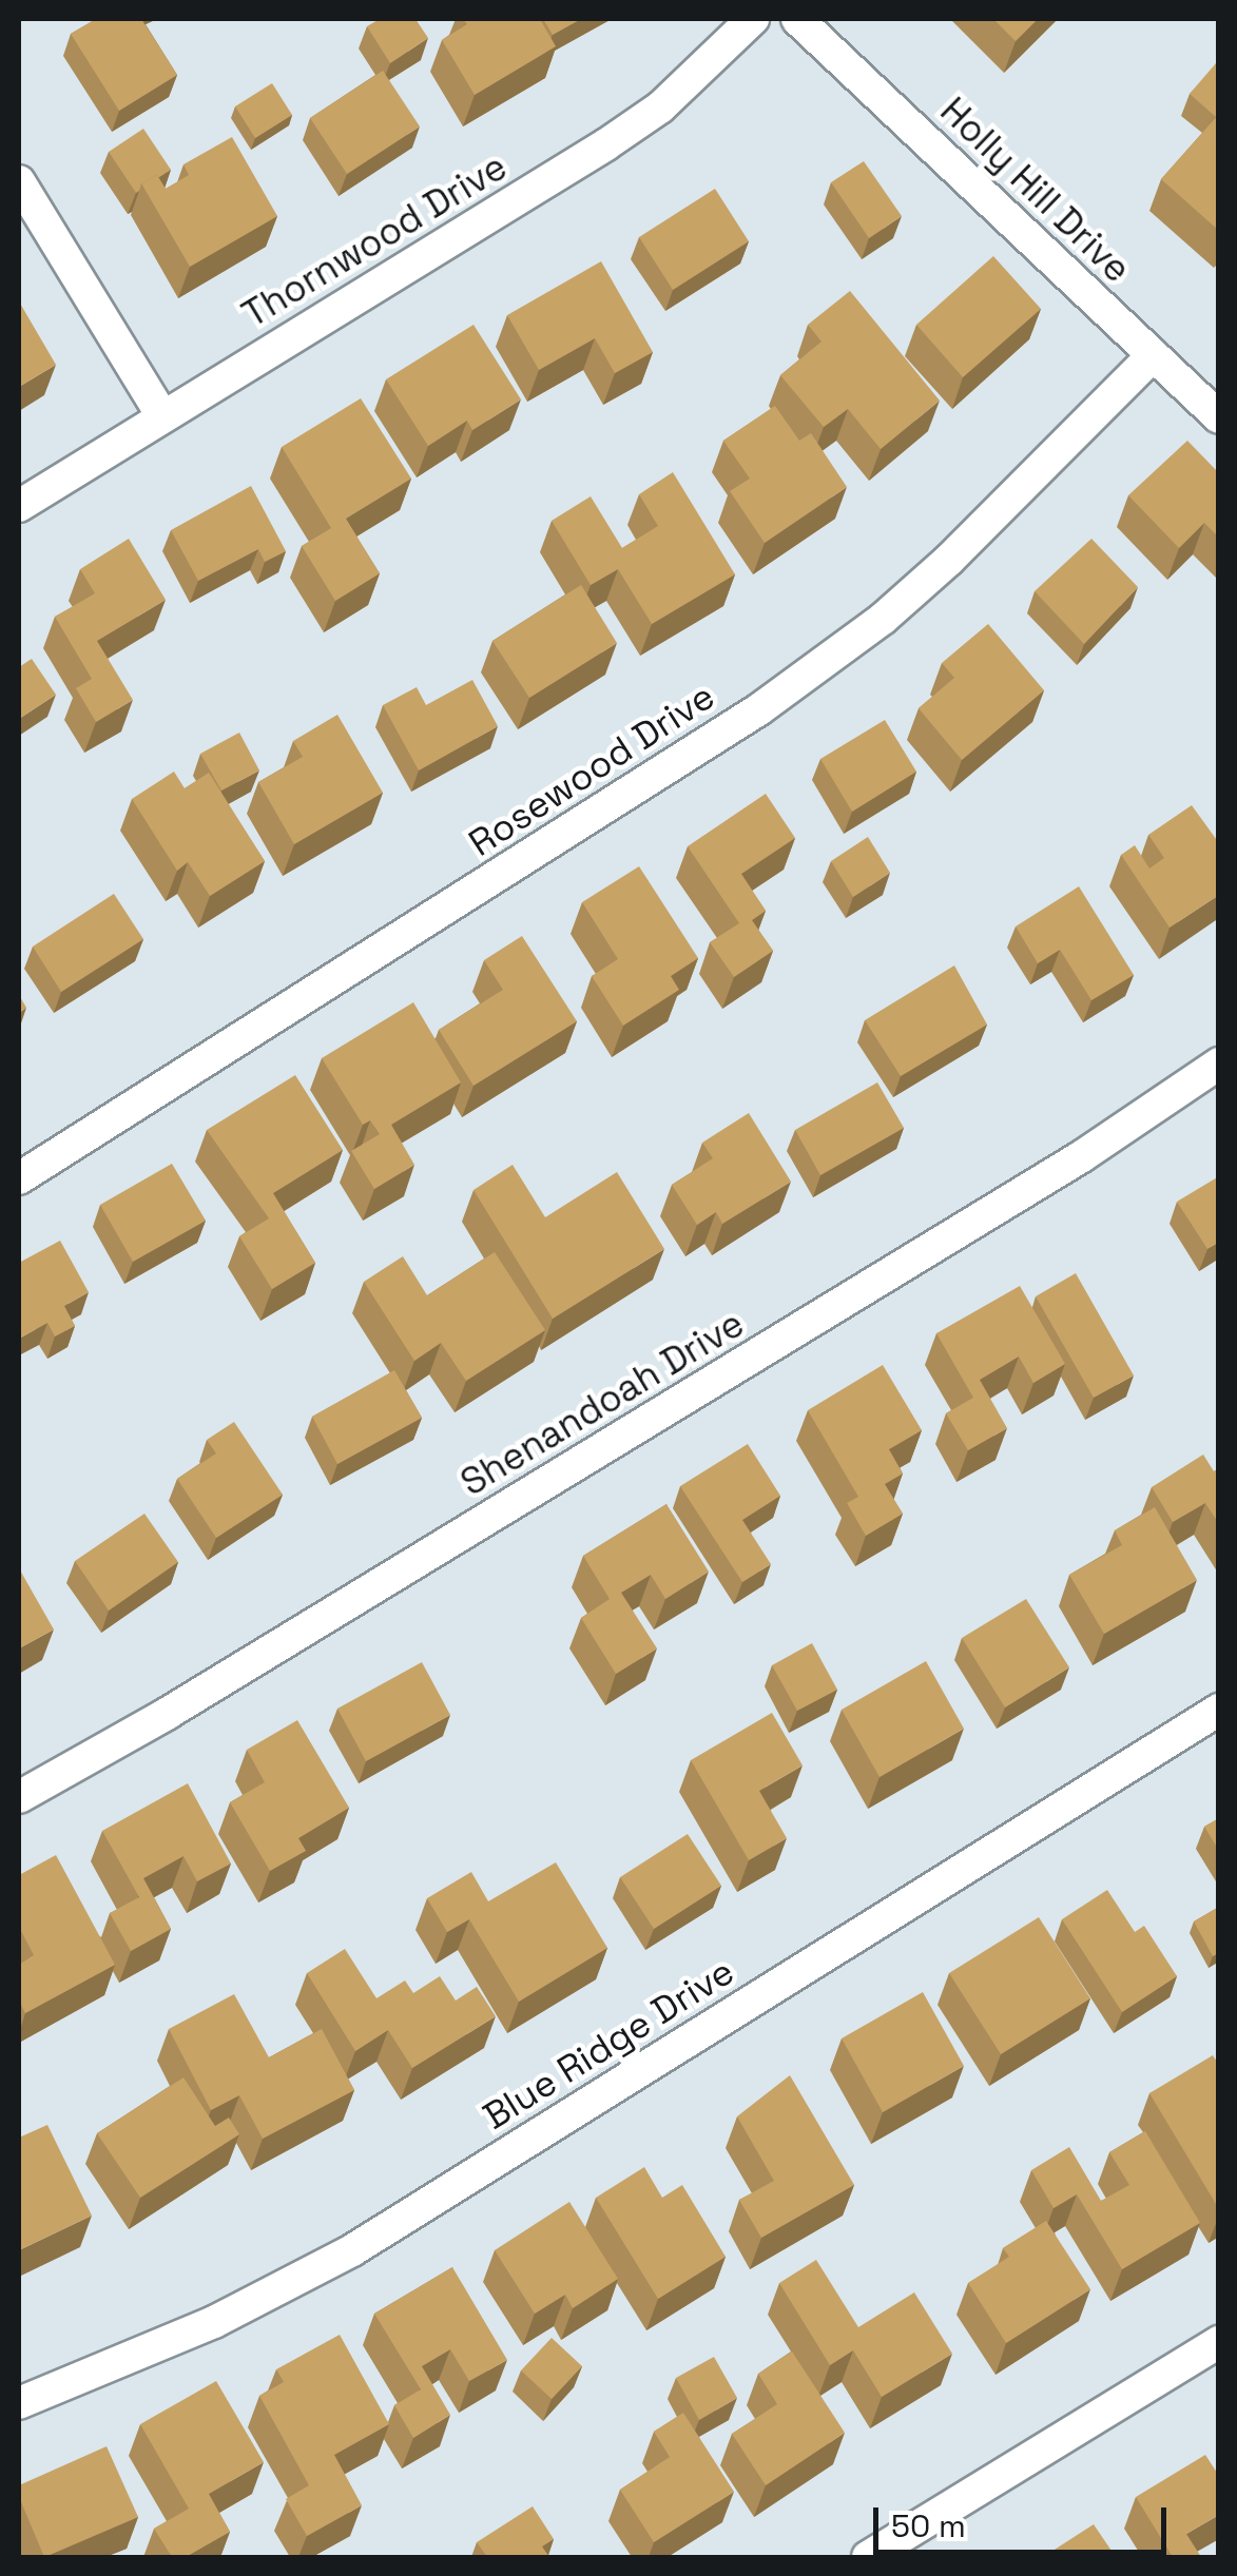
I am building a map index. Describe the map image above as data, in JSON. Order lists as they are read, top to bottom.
{
  "streets": {
    "street": [
      "Holly Hill Drive",
      "Thornwood Drive",
      "Rosewood Drive",
      "Shenandoah Drive",
      "Blue Ridge Drive"
    ]
  },
  "crossings": [
    ["Holly Hill Drive", "Rosewood Drive"]
  ],
  "scale_bar": "50 m"
}
